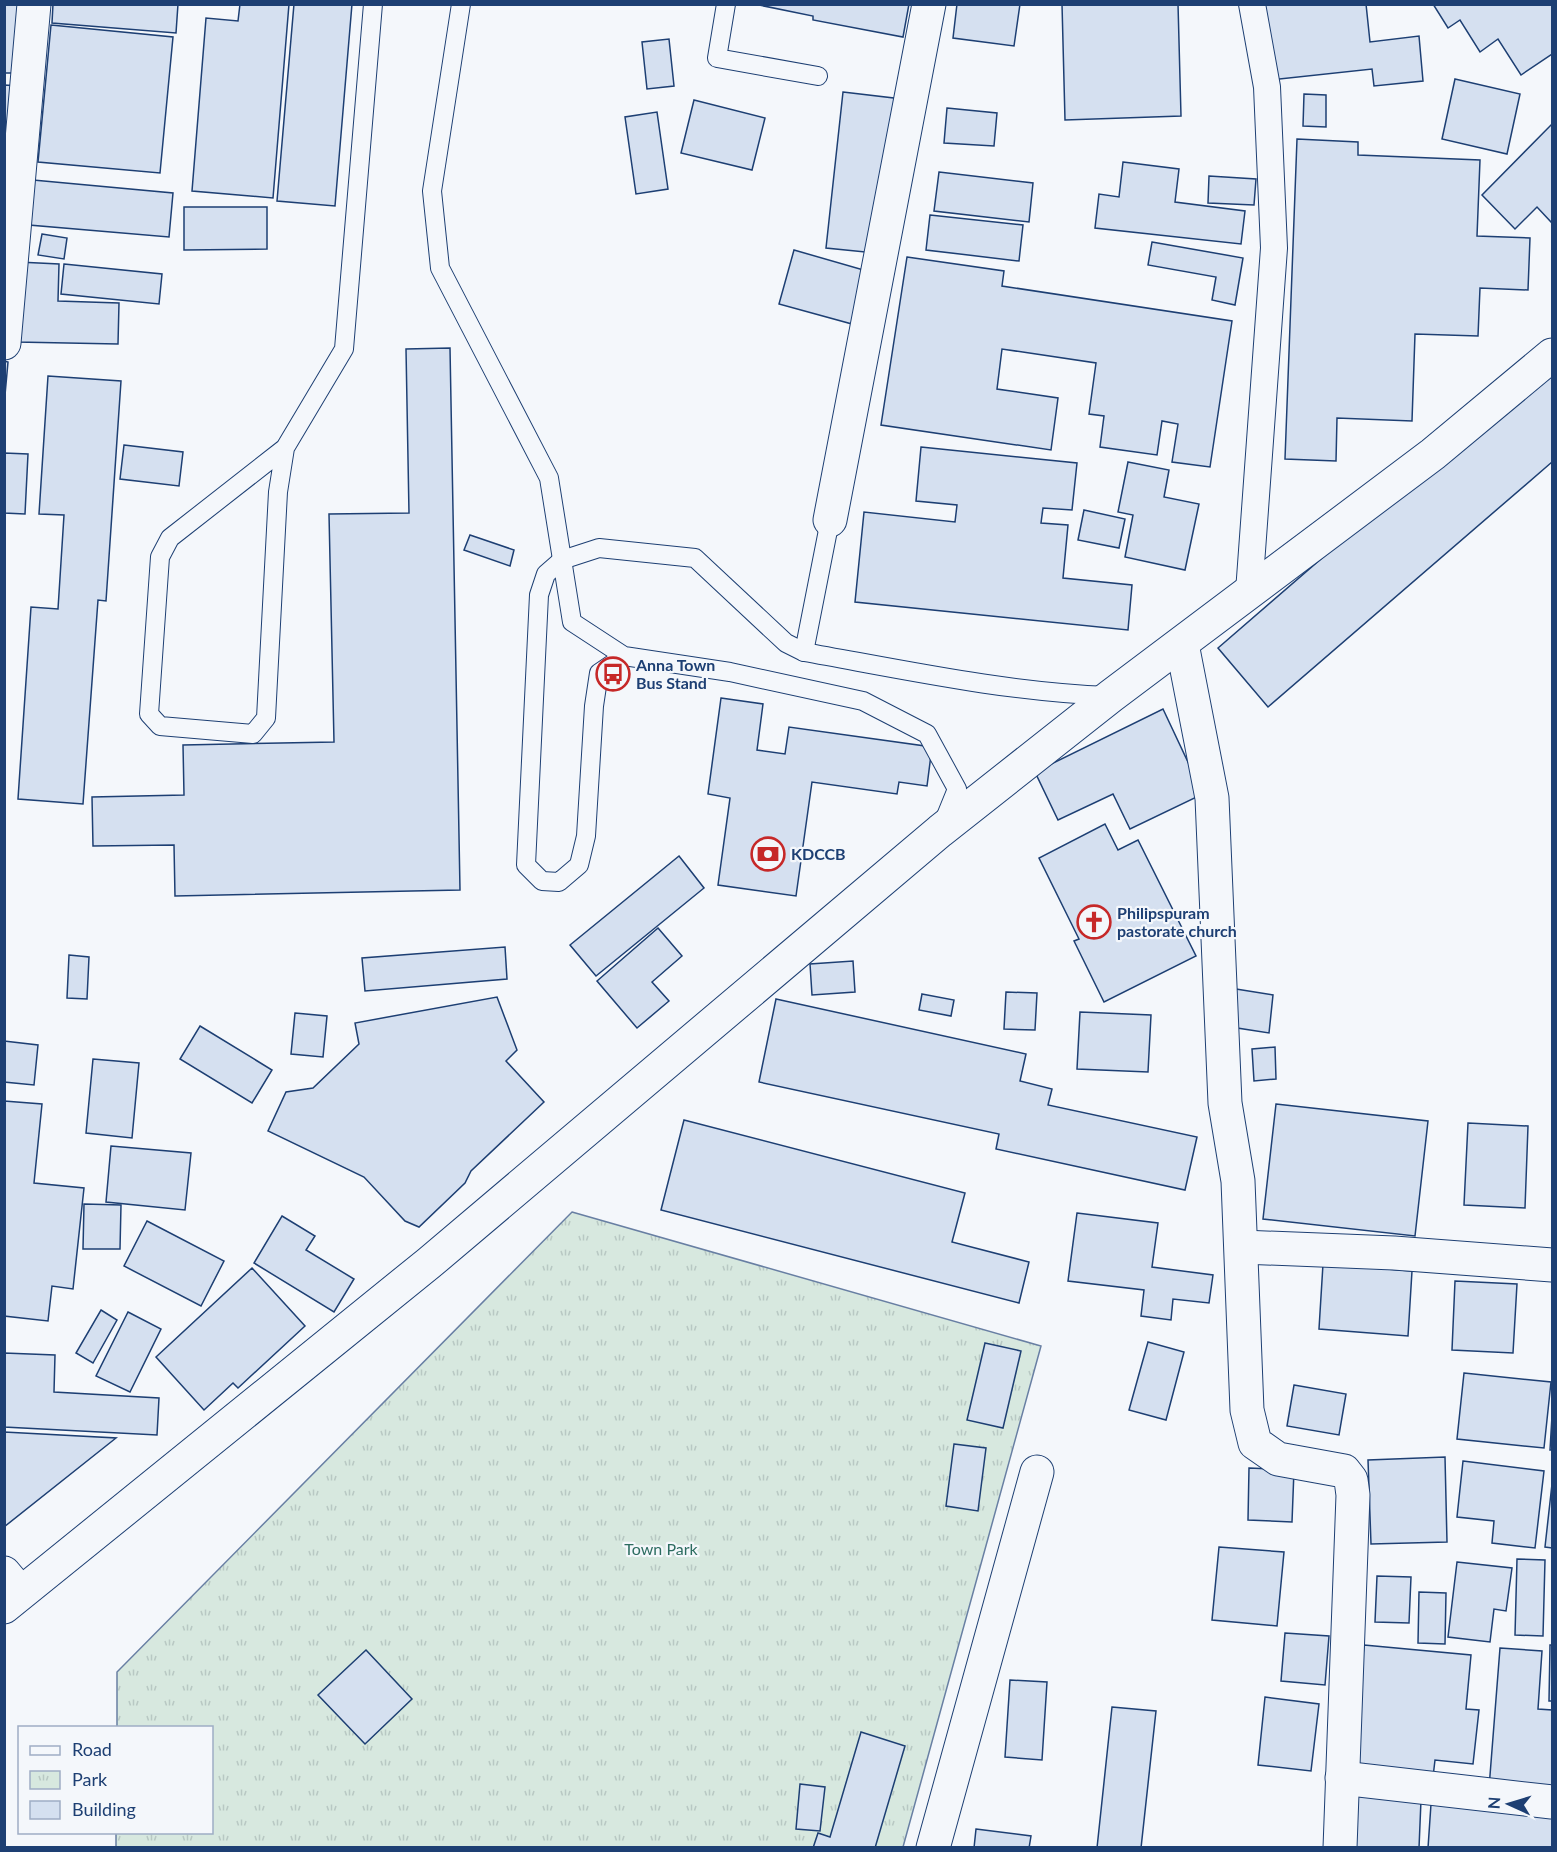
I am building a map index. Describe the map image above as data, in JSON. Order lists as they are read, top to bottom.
{
  "parks": ["Town Park"],
  "places": {
    "bus stop": ["Anna Town Bus Stand"],
    "bank": ["KDCCB"],
    "church": ["Philipspuram pastorate church"]
  },
  "legend": ["Road", "Park", "Building"],
  "north": "left"
}
